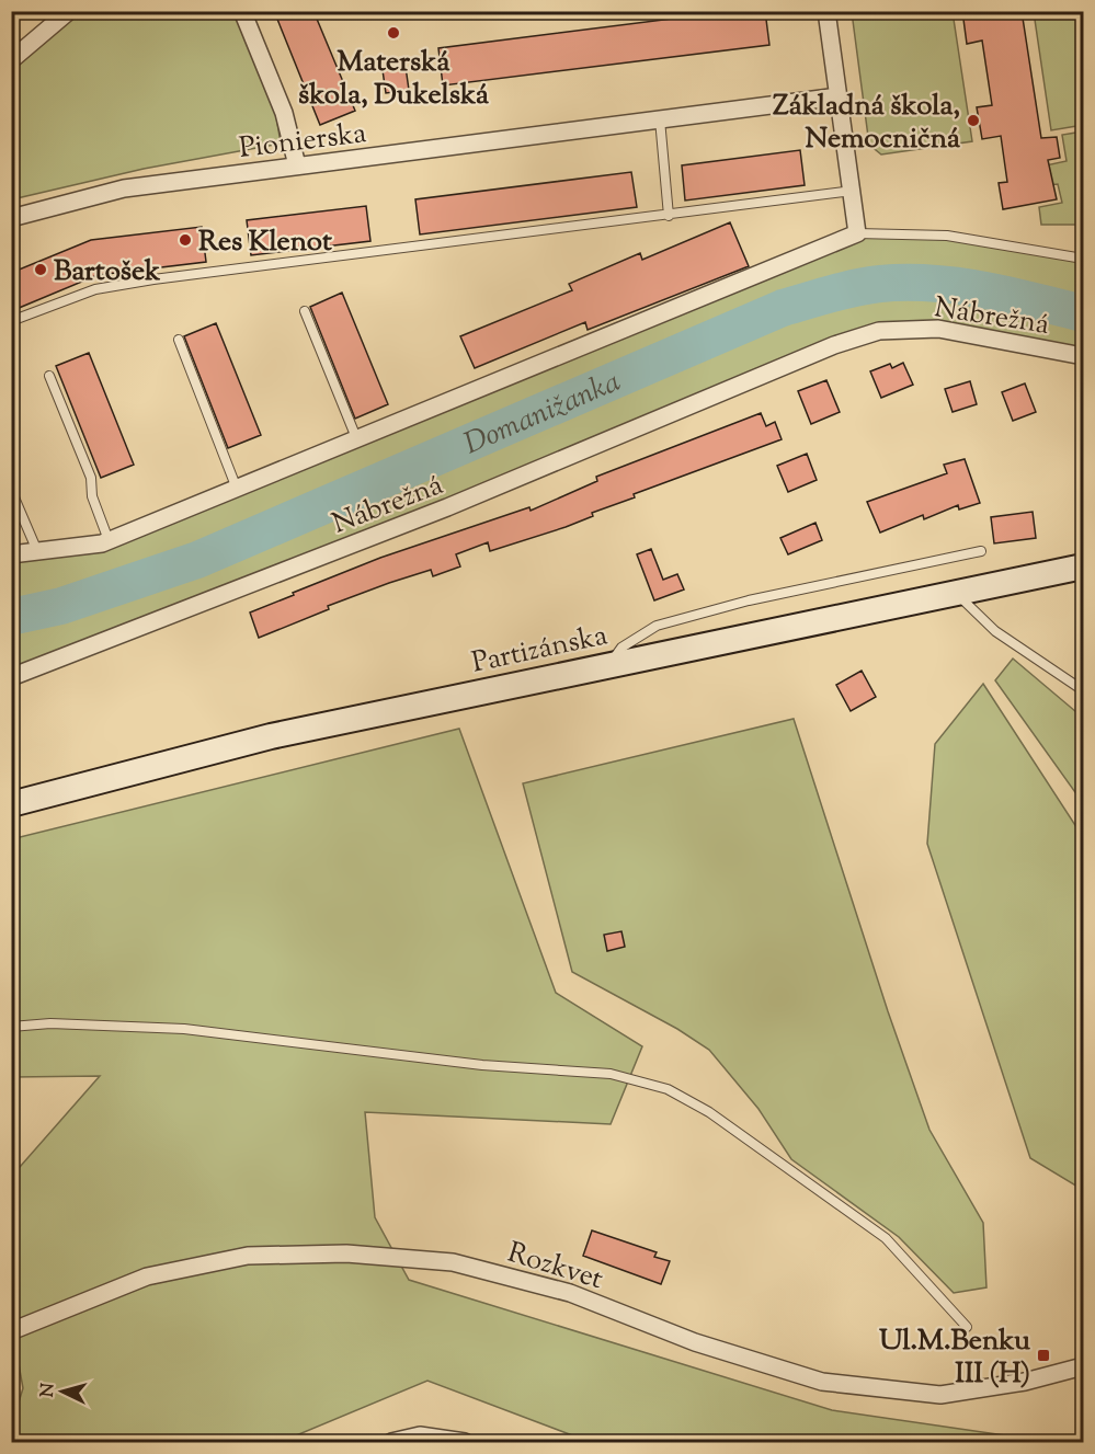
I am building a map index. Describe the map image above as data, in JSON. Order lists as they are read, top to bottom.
{
  "streets": {
    "main road": ["Partizánska"],
    "street": ["Pionierska", "Nábrežná", "Rozkvet"]
  },
  "water": ["Domanižanka"],
  "places": {
    "other": [
      "Materská škola, Dukelská",
      "Základná škola, Nemocničná",
      "Res Klenot",
      "Bartošek"
    ],
    "transit": ["Ul.M.Benku III (H)"]
  },
  "north": "left"
}
